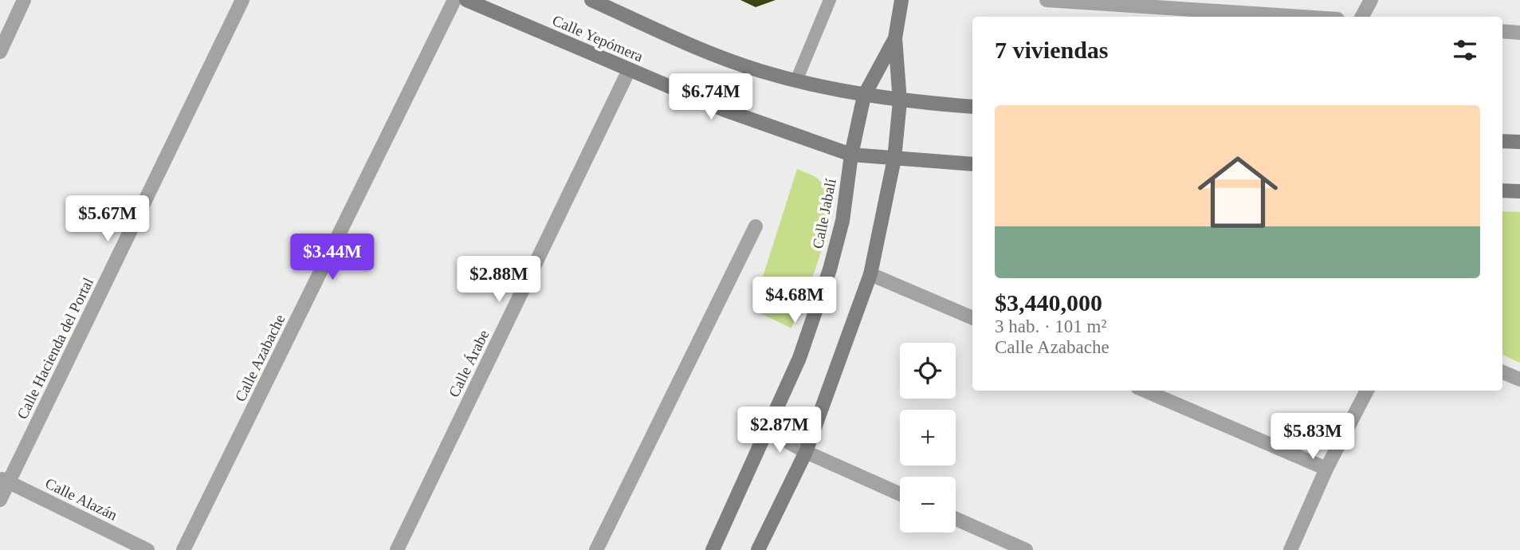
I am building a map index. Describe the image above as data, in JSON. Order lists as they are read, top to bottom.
{
  "streets": {
    "street": [
      "Calle Yepómera",
      "Calle Jabalí",
      "Calle Hacienda del Portal",
      "Calle Azabache",
      "Calle Árabe",
      "Calle Alazán"
    ]
  },
  "crossings": [
    ["Calle Yepómera", "Calle Jabalí"],
    ["Calle Yepómera", "Calle Árabe"],
    ["Calle Hacienda del Portal", "Calle Alazán"]
  ],
  "page": {
    "heading": "7 viviendas",
    "price": [
      "$6.74M",
      "$5.67M",
      "$3.44M",
      "$2.88M",
      "$4.68M",
      "$2.87M",
      "$5.83M"
    ],
    "list": [
      {
        "name": "$3,440,000",
        "note": "3 hab. · 101 m² · Calle Azabache"
      }
    ],
    "map_buttons": ["+", "−"]
  }
}
